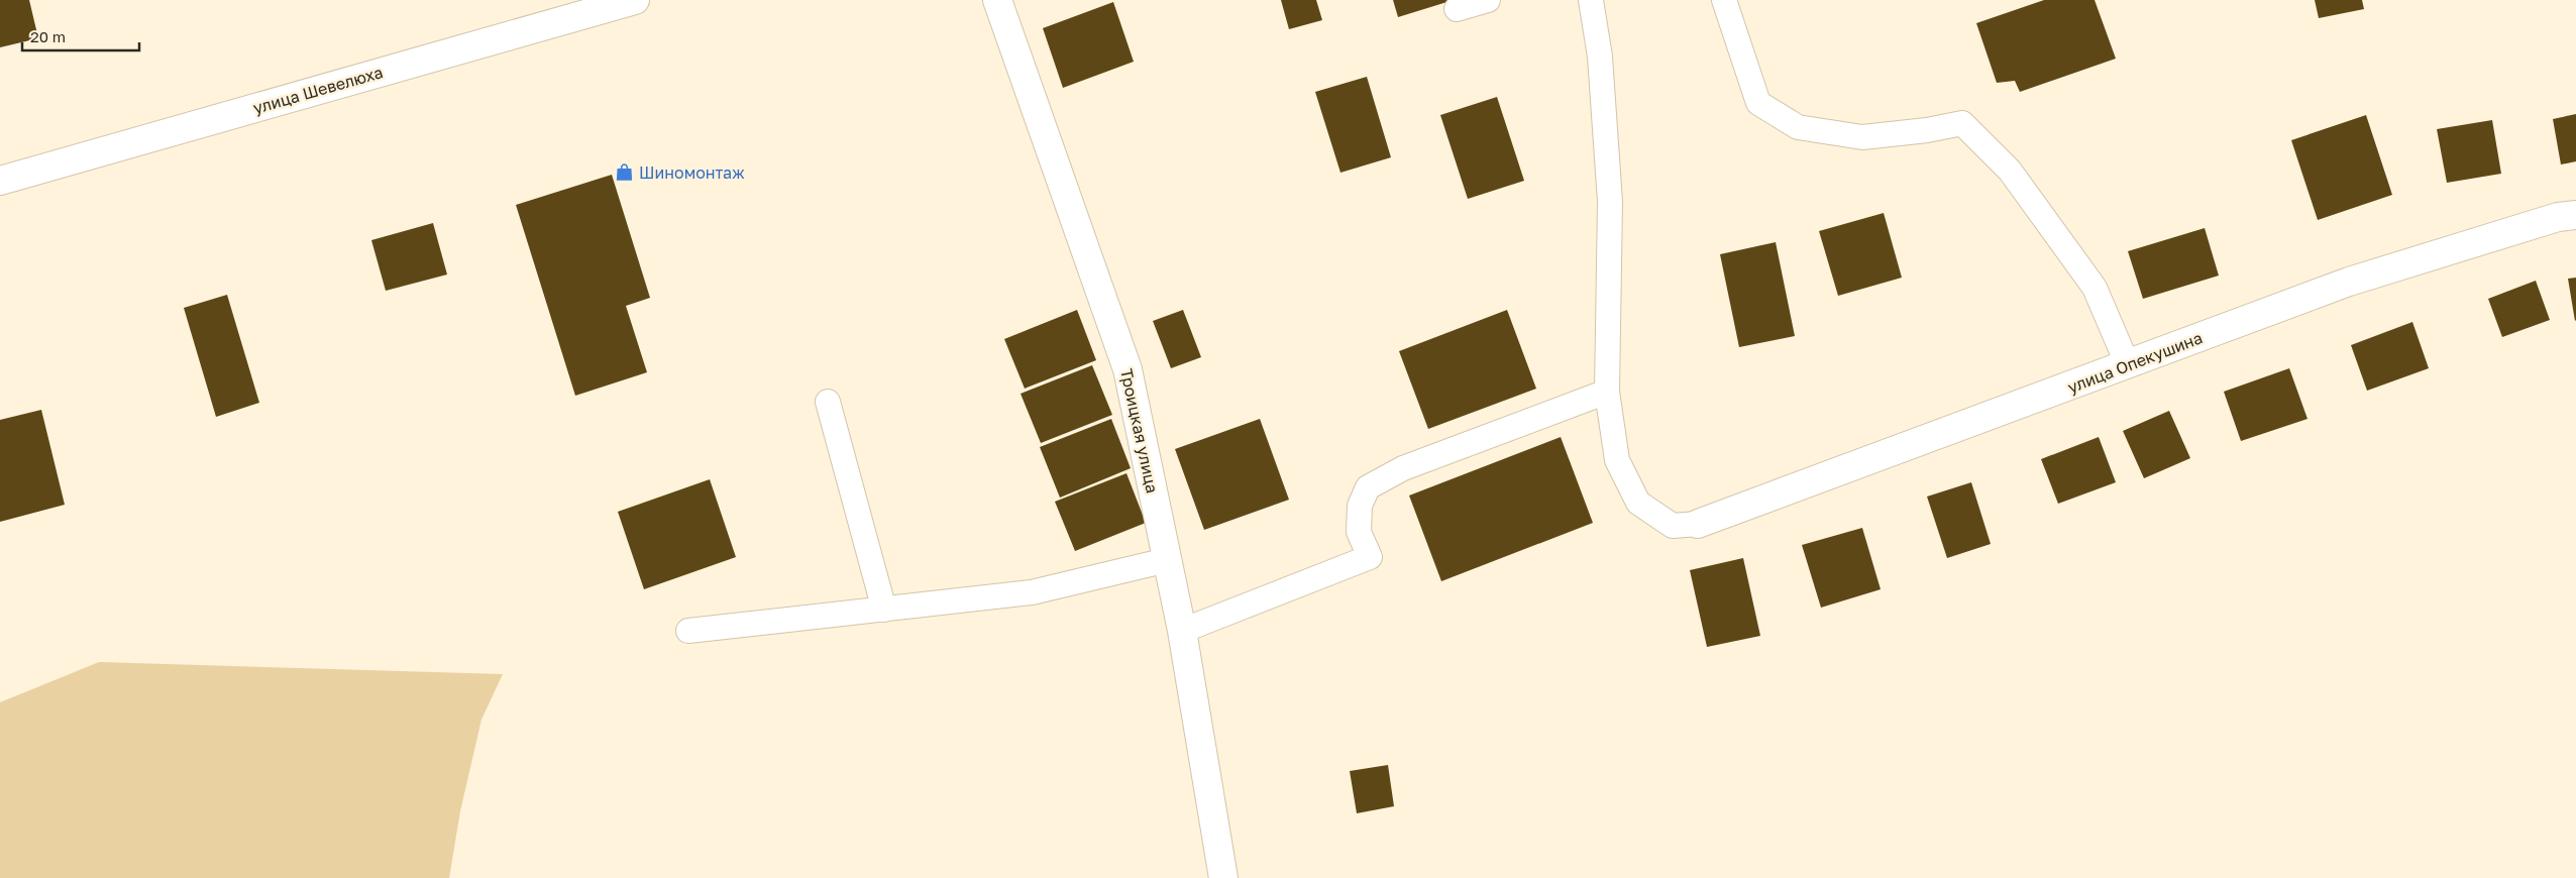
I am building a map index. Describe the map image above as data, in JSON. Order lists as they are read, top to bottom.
{
  "streets": {
    "street": ["улица Шевелюха", "улица Опекушина", "Троицкая улица"]
  },
  "places": {
    "shop": ["Шиномонтаж"]
  },
  "scale_bar": "20 m"
}
